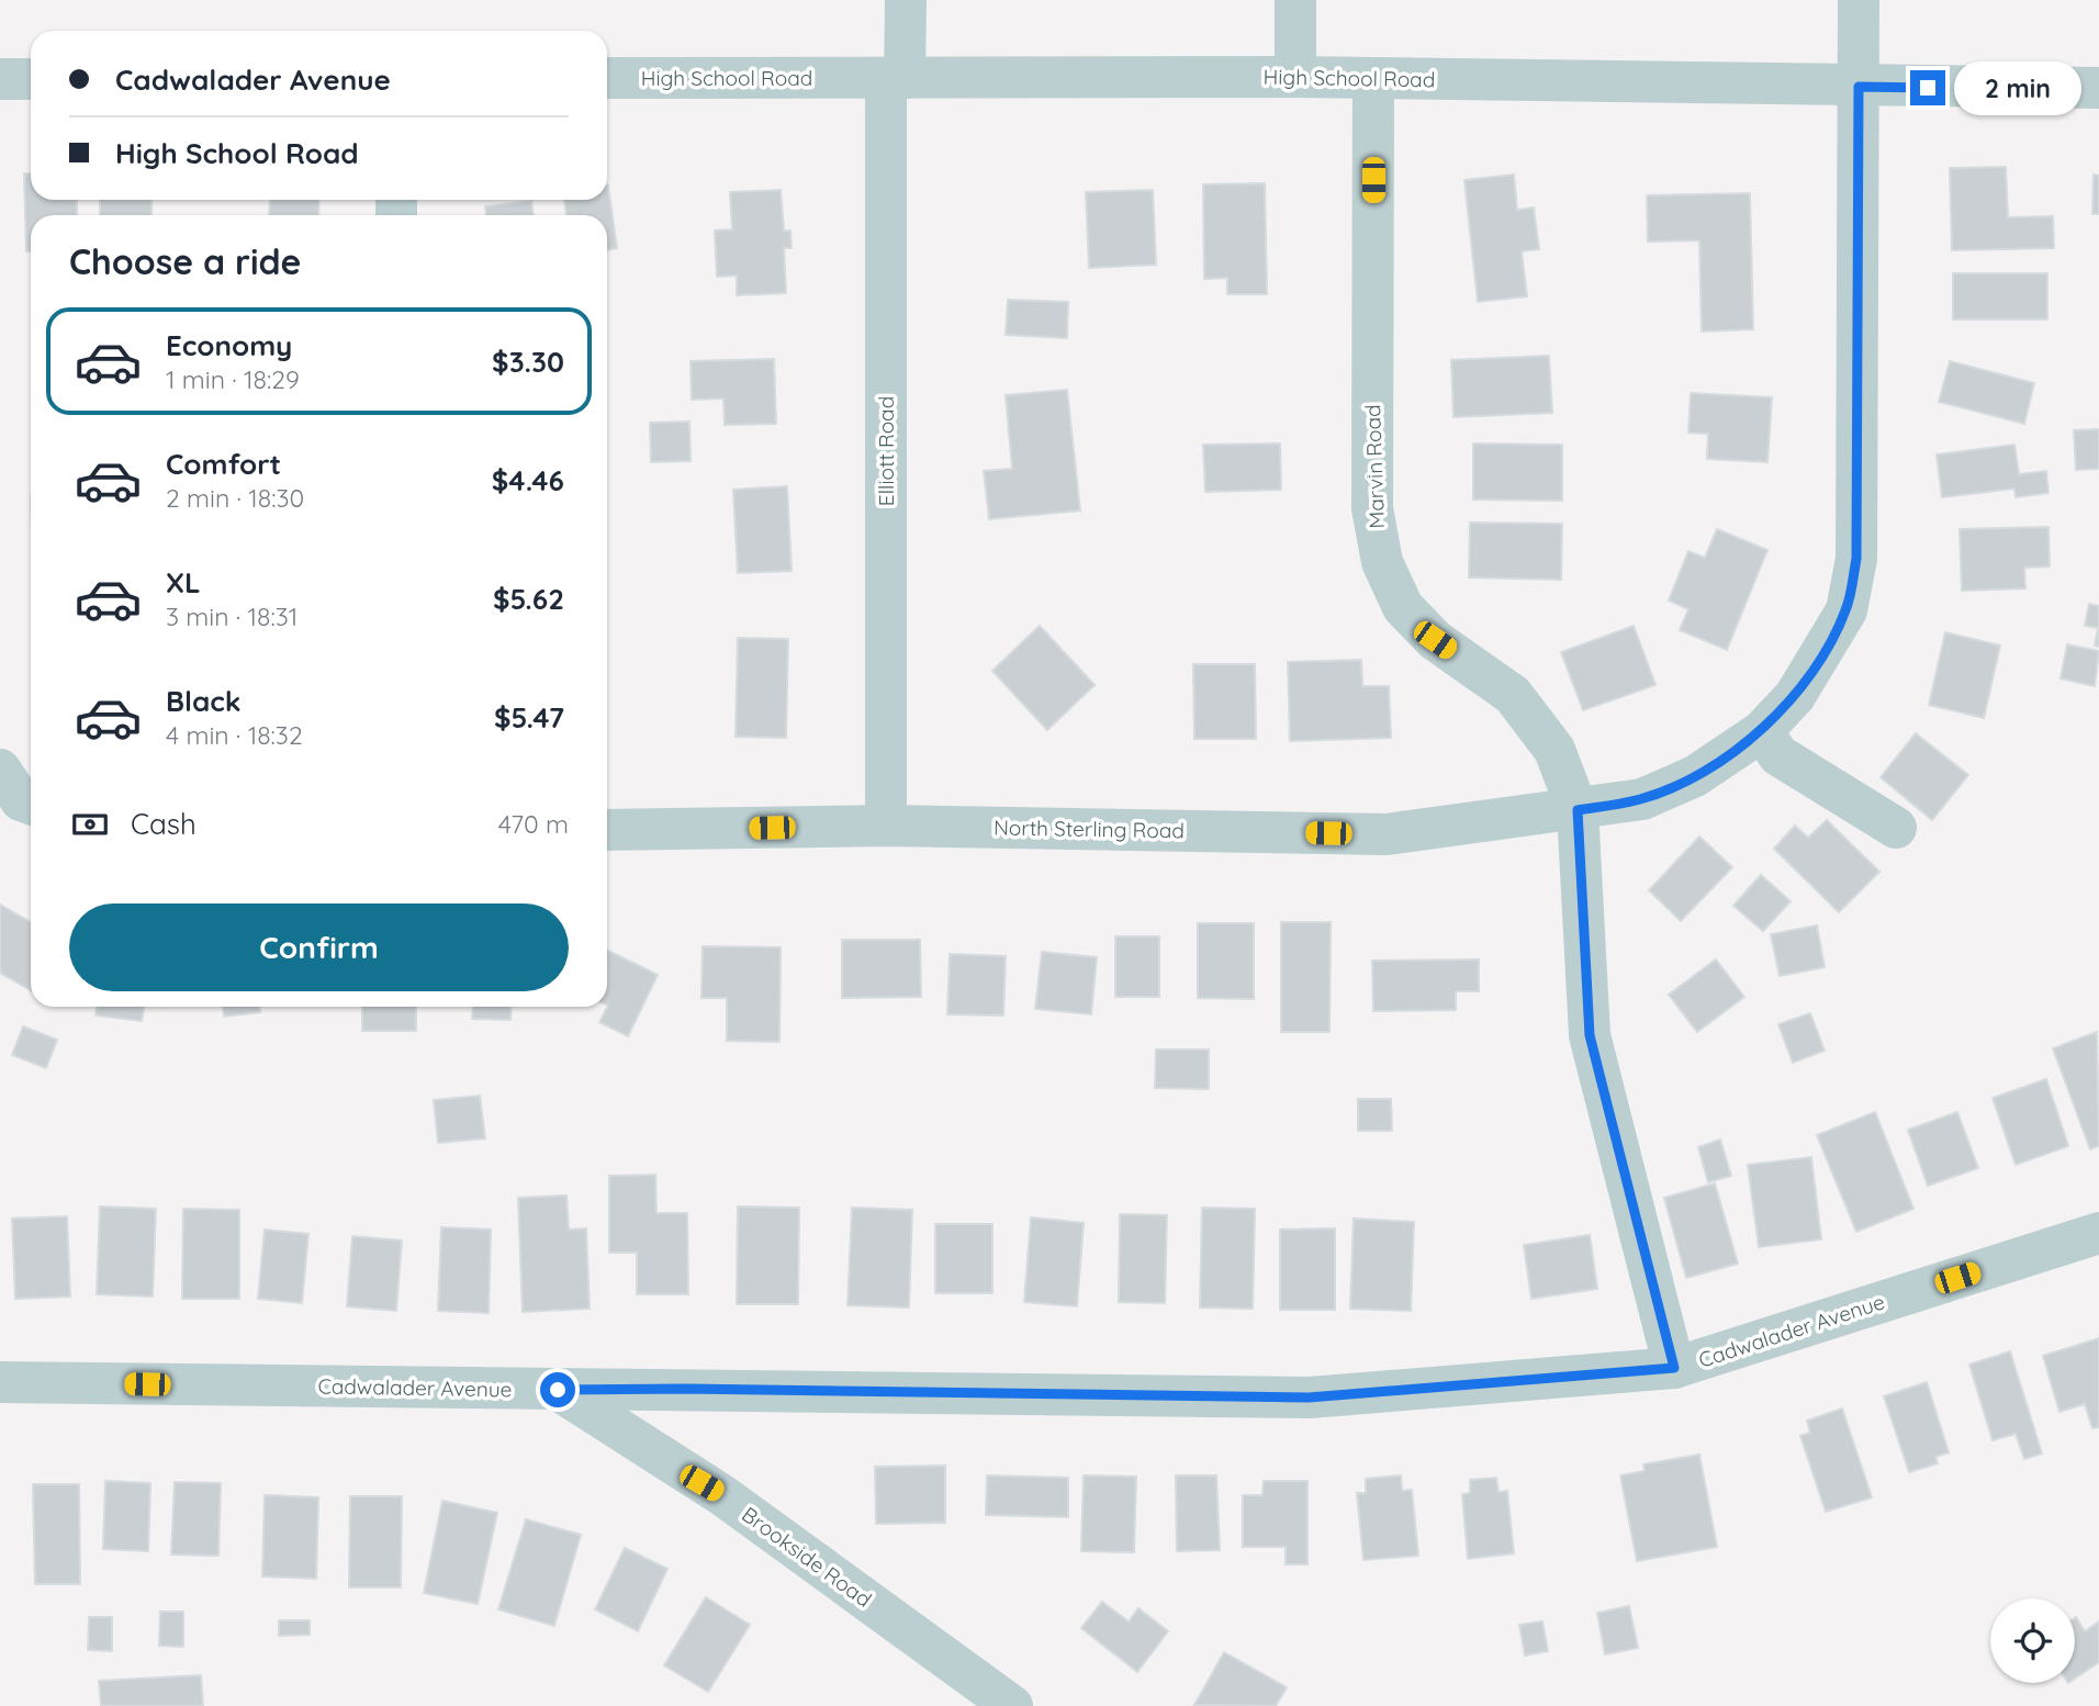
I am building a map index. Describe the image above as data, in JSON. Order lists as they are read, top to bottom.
{
  "streets": {
    "street": [
      "High School Road",
      "Elliott Road",
      "Marvin Road",
      "North Sterling Road",
      "Cadwalader Avenue",
      "Brookside Road"
    ]
  },
  "crossings": [
    ["High School Road", "Elliott Road"],
    ["High School Road", "Marvin Road"],
    ["High School Road", "North Sterling Road"],
    ["Elliott Road", "North Sterling Road"],
    ["Marvin Road", "North Sterling Road"],
    ["Marvin Road", "Cadwalader Avenue"],
    ["Cadwalader Avenue", "Brookside Road"]
  ],
  "page": {
    "banner": ["Cadwalader Avenue", "High School Road"],
    "bubble": "2 min",
    "heading": "Choose a ride",
    "list": [
      {
        "name": "Economy",
        "note": "1 min · 18:29",
        "value": "$3.30"
      },
      {
        "name": "Comfort",
        "note": "2 min · 18:30",
        "value": "$4.46"
      },
      {
        "name": "XL",
        "note": "3 min · 18:31",
        "value": "$5.62"
      },
      {
        "name": "Black",
        "note": "4 min · 18:32",
        "value": "$5.47"
      }
    ],
    "pay": ["Cash", "470 m"],
    "buttons": "Confirm"
  }
}
